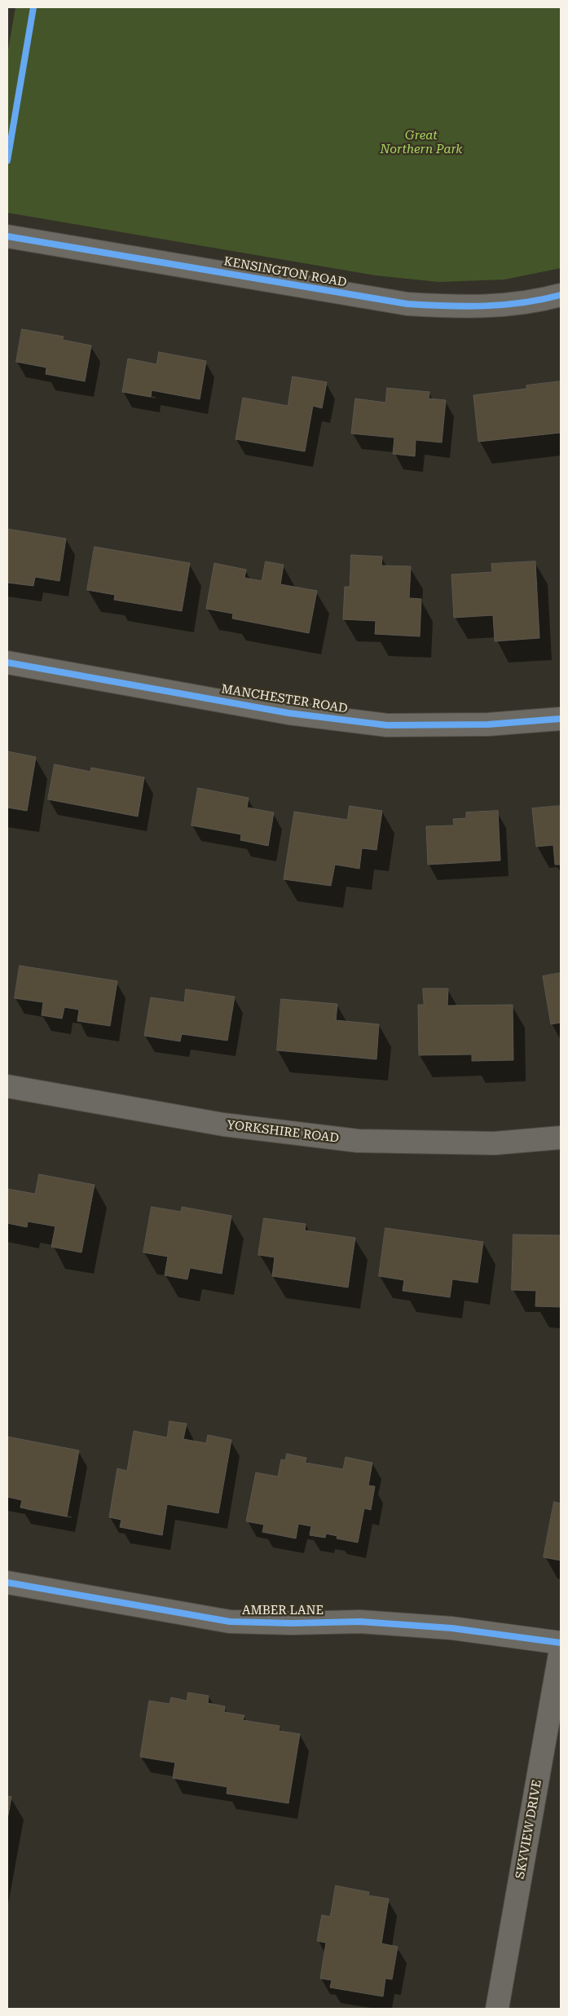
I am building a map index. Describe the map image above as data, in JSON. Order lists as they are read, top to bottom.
{
  "streets": {
    "street": [
      "KENSINGTON ROAD",
      "MANCHESTER ROAD",
      "YORKSHIRE ROAD",
      "AMBER LANE",
      "SKYVIEW DRIVE"
    ]
  },
  "parks": ["Great Northern Park"]
}
